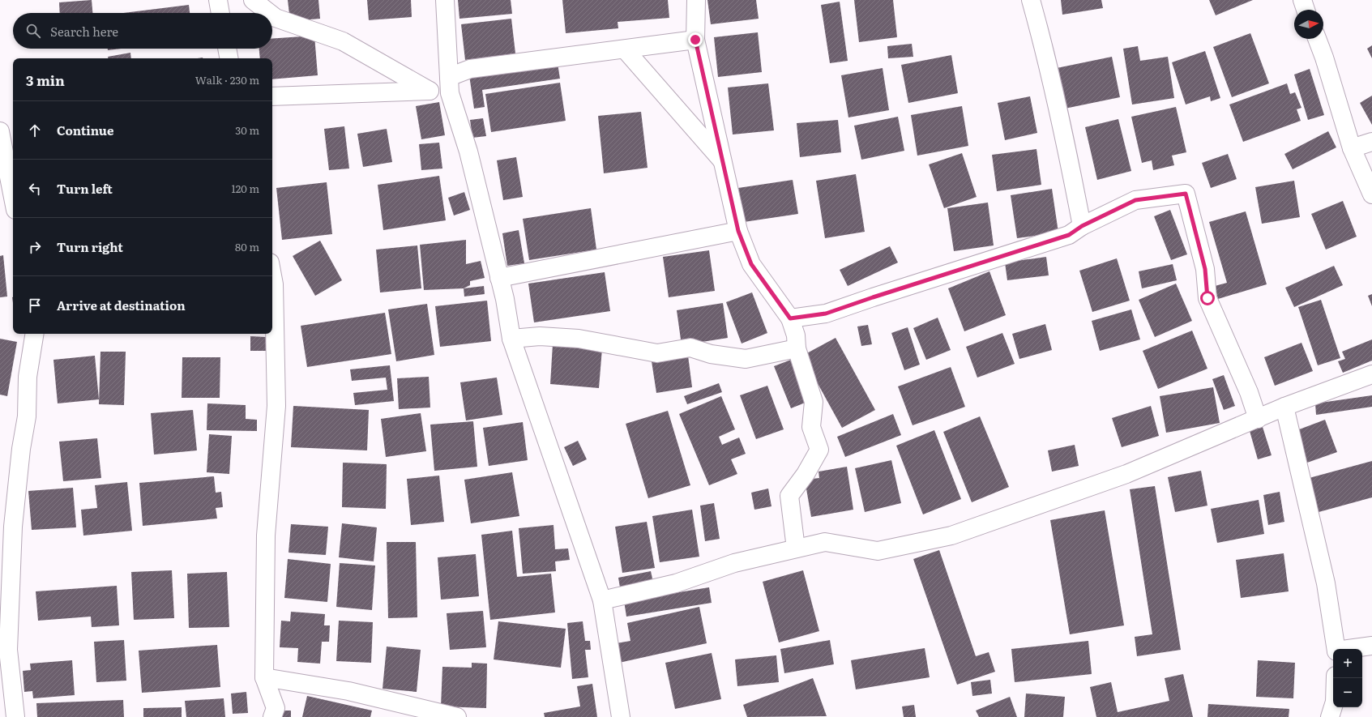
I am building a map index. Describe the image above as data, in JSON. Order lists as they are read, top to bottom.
{
  "north": "right",
  "page": {
    "search": "Search here",
    "heading": ["3 min", "Walk · 230 m"],
    "list": [
      ["Continue", "30 m"],
      ["Turn left", "120 m"],
      ["Turn right", "80 m"],
      "Arrive at destination"
    ],
    "map_buttons": ["+", "−"]
  }
}
